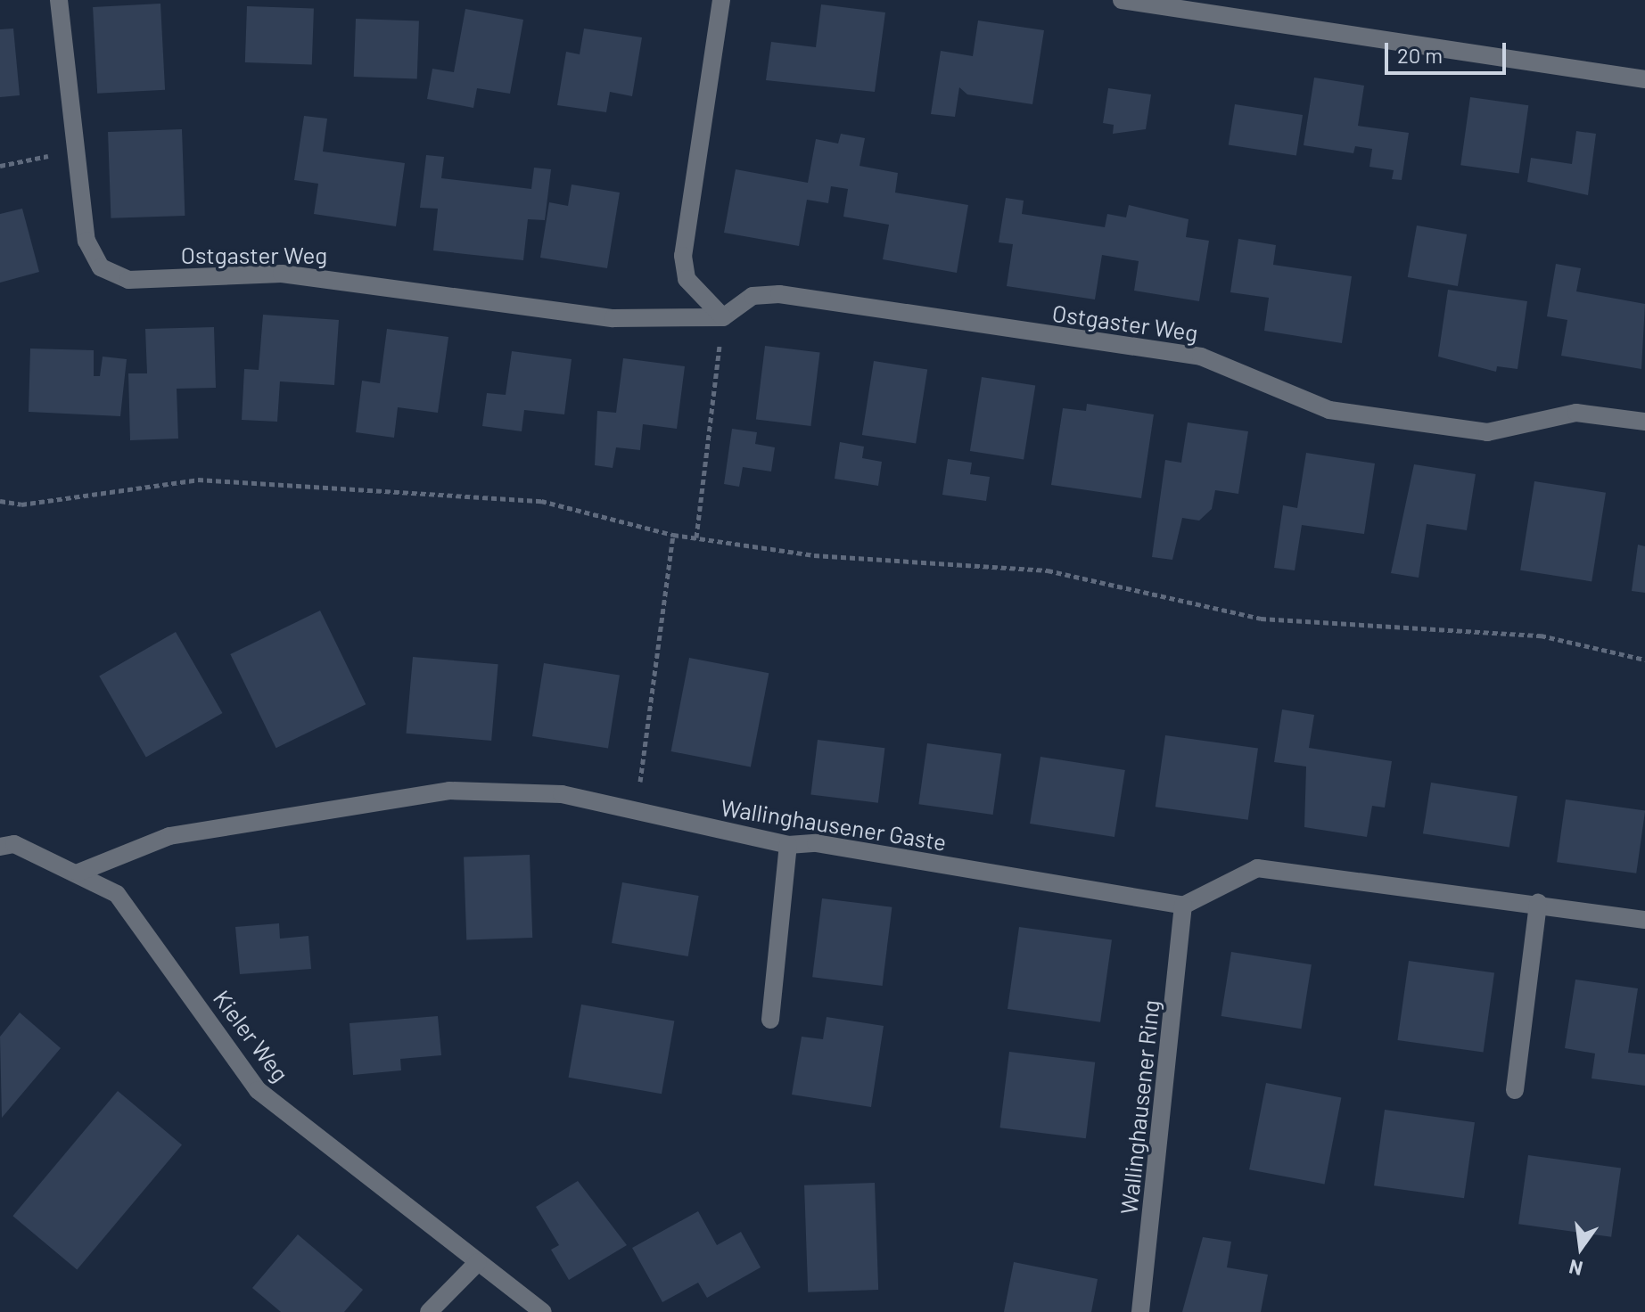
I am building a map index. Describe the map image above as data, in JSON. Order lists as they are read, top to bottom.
{
  "streets": {
    "street": [
      "Ostgaster Weg",
      "Wallinghausener Gaste",
      "Kieler Weg",
      "Wallinghausener Ring"
    ]
  },
  "crossings": [
    ["Wallinghausener Gaste", "Kieler Weg"],
    ["Wallinghausener Gaste", "Wallinghausener Ring"]
  ],
  "scale_bar": "20 m",
  "north": "bottom"
}
